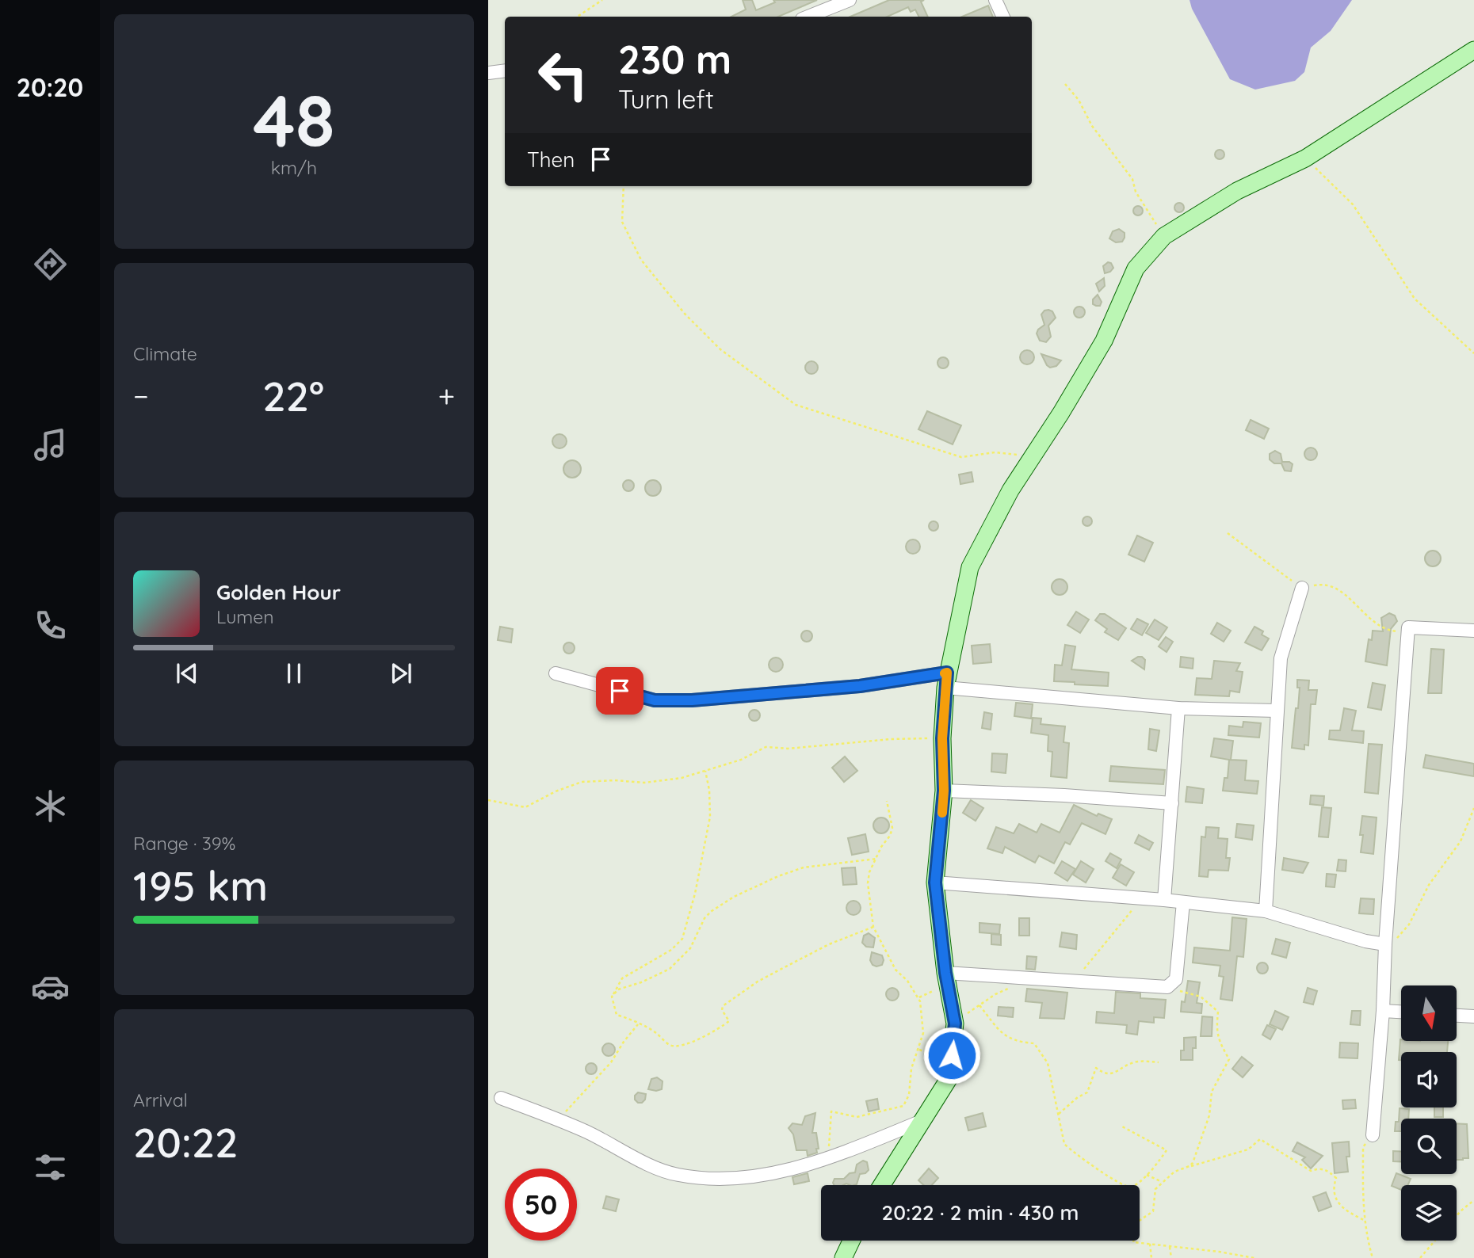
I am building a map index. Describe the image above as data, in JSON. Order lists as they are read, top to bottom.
{
  "north": "bottom",
  "page": {
    "tabs": "20:20",
    "tile": [
      ["48", "km/h"],
      "Climate",
      ["Range · 39%", "195 km"],
      ["Arrival", "20:22"]
    ],
    "turn": ["230 m", "Turn left"],
    "then": "Then",
    "heat": ["−", "22°", "+"],
    "song": ["Golden Hour", "Lumen"],
    "limit": "50",
    "trip": "20:22 · 2 min · 430 m"
  }
}
